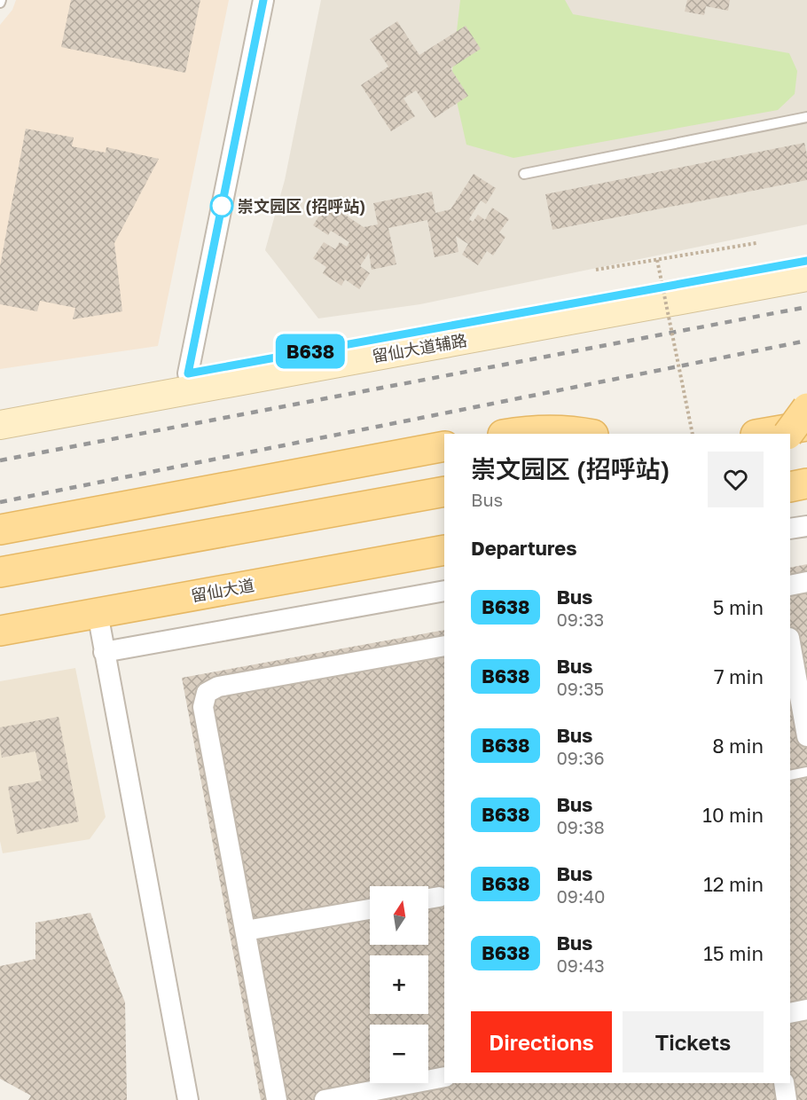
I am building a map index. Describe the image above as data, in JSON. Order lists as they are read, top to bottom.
{
  "streets": {
    "main road": ["留仙大道辅路", "留仙大道"]
  },
  "places": ["崇文园区 (招呼站)"],
  "lines": ["bus line B638"],
  "north": "top",
  "page": {
    "on_map": "B638",
    "heading": [
      ["崇文园区 (招呼站)", "Bus"],
      "Departures"
    ],
    "list": [
      {
        "mark": "B638",
        "name": "Bus",
        "note": "09:33",
        "value": "5 min"
      },
      {
        "mark": "B638",
        "name": "Bus",
        "note": "09:35",
        "value": "7 min"
      },
      {
        "mark": "B638",
        "name": "Bus",
        "note": "09:36",
        "value": "8 min"
      },
      {
        "mark": "B638",
        "name": "Bus",
        "note": "09:38",
        "value": "10 min"
      },
      {
        "mark": "B638",
        "name": "Bus",
        "note": "09:40",
        "value": "12 min"
      },
      {
        "mark": "B638",
        "name": "Bus",
        "note": "09:43",
        "value": "15 min"
      }
    ],
    "map_buttons": ["+", "−"],
    "buttons": ["Directions", "Tickets"]
  }
}
